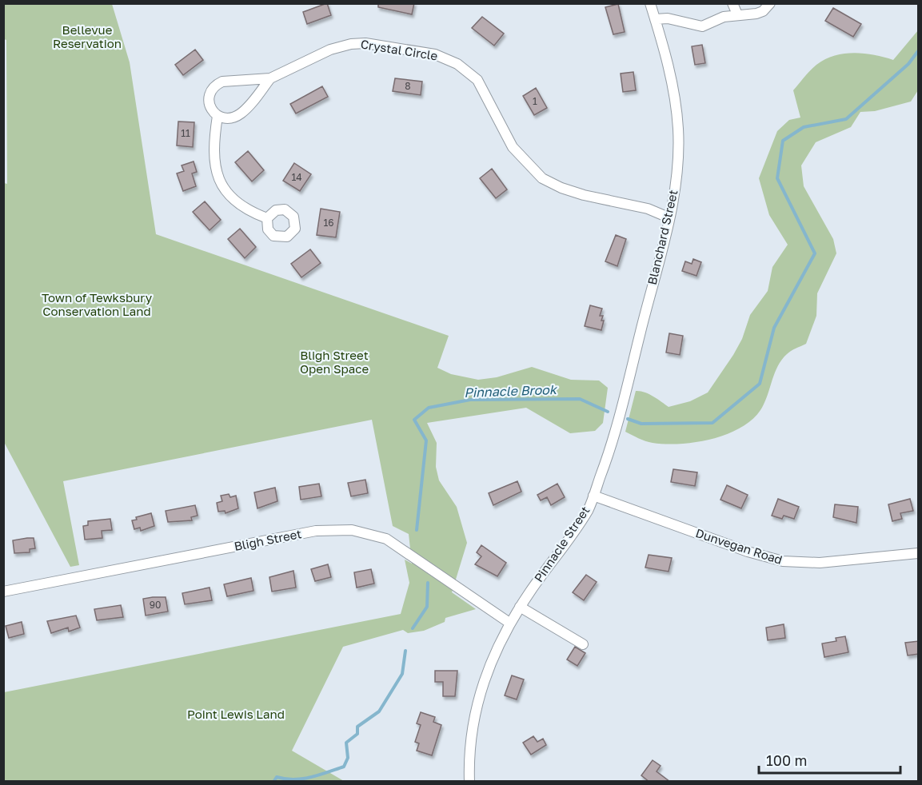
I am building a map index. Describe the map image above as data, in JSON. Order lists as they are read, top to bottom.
{
  "streets": {
    "street": [
      "Crystal Circle",
      "Blanchard Street",
      "Bligh Street",
      "Pinnacle Street",
      "Dunvegan Road"
    ]
  },
  "crossings": [
    ["Crystal Circle", "Blanchard Street"],
    ["Blanchard Street", "Pinnacle Street"],
    ["Bligh Street", "Pinnacle Street"],
    ["Pinnacle Street", "Dunvegan Road"]
  ],
  "water": ["Pinnacle Brook"],
  "parks": [
    "Bellevue Reservation",
    "Town of Tewksbury Conservation Land",
    "Bligh Street Open Space",
    "Point Lewis Land"
  ],
  "house_numbers": [
    "8",
    "1",
    "11",
    "14",
    "16",
    "90"
  ],
  "scale_bar": "100 m"
}
